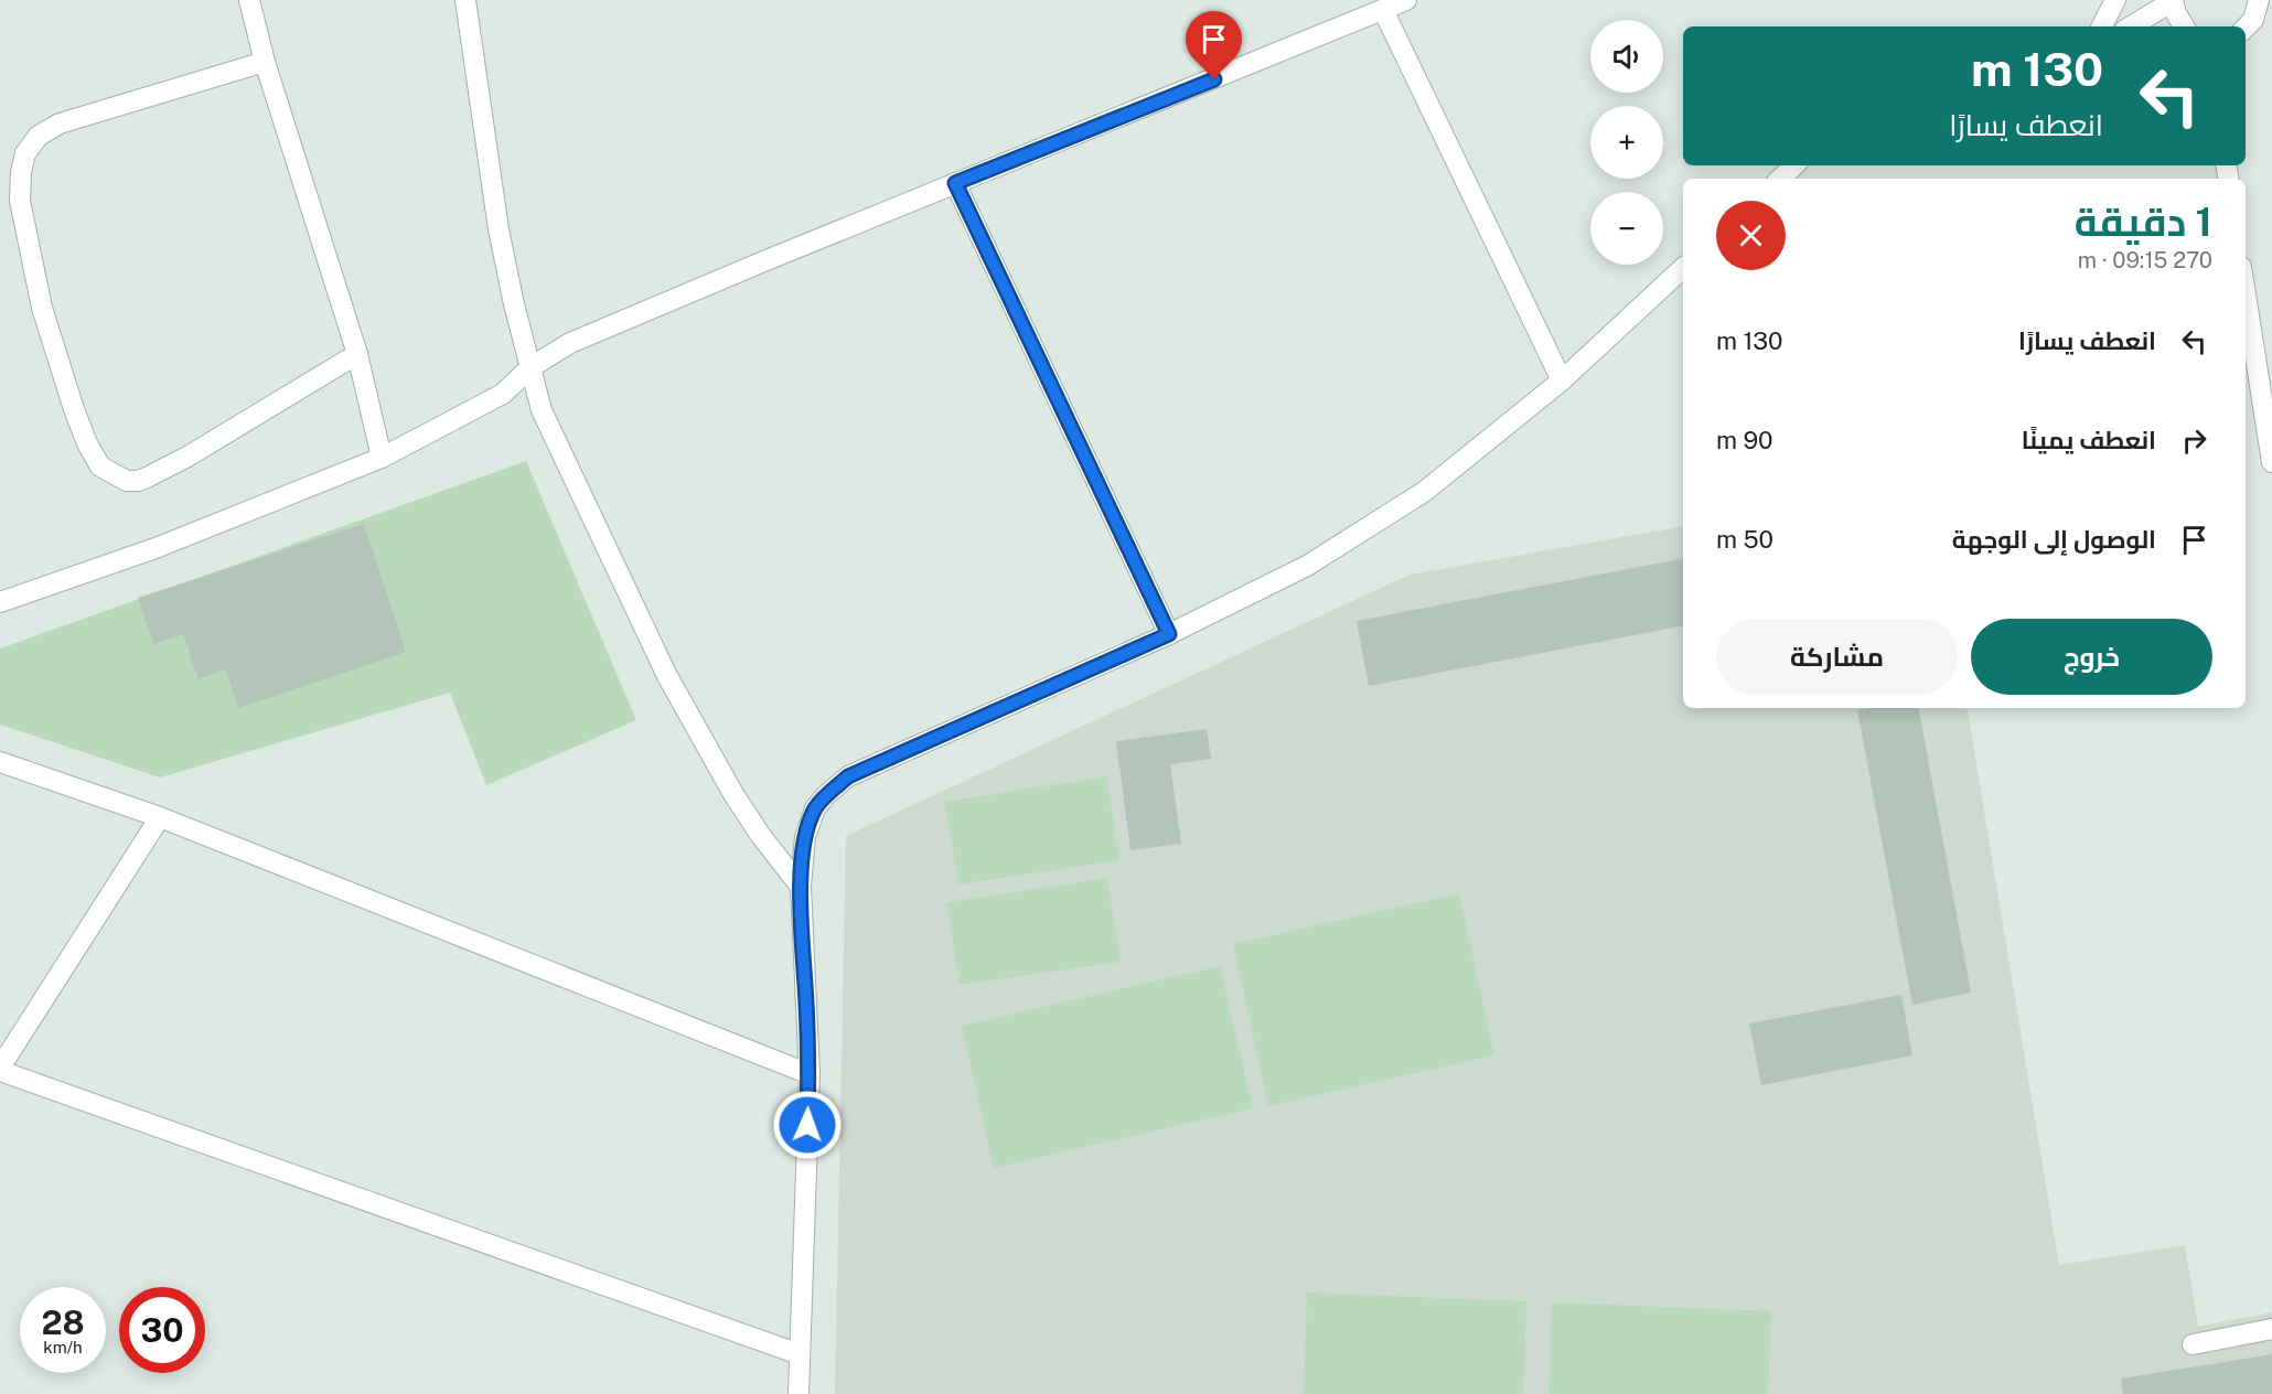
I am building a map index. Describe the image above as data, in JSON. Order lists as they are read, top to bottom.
{
  "page": {
    "map_buttons": ["+", "−"],
    "turn": ["130 m", "انعطف يسارًا"],
    "heading": ["1 دقيقة", "270 m · 09:15"],
    "list": [
      {
        "name": "انعطف يسارًا",
        "value": "130 m"
      },
      {
        "name": "انعطف يمينًا",
        "value": "90 m"
      },
      {
        "name": "الوصول إلى الوجهة",
        "value": "50 m"
      }
    ],
    "buttons": ["خروج", "مشاركة"],
    "speed": "28 km/h",
    "limit": "30"
  }
}
